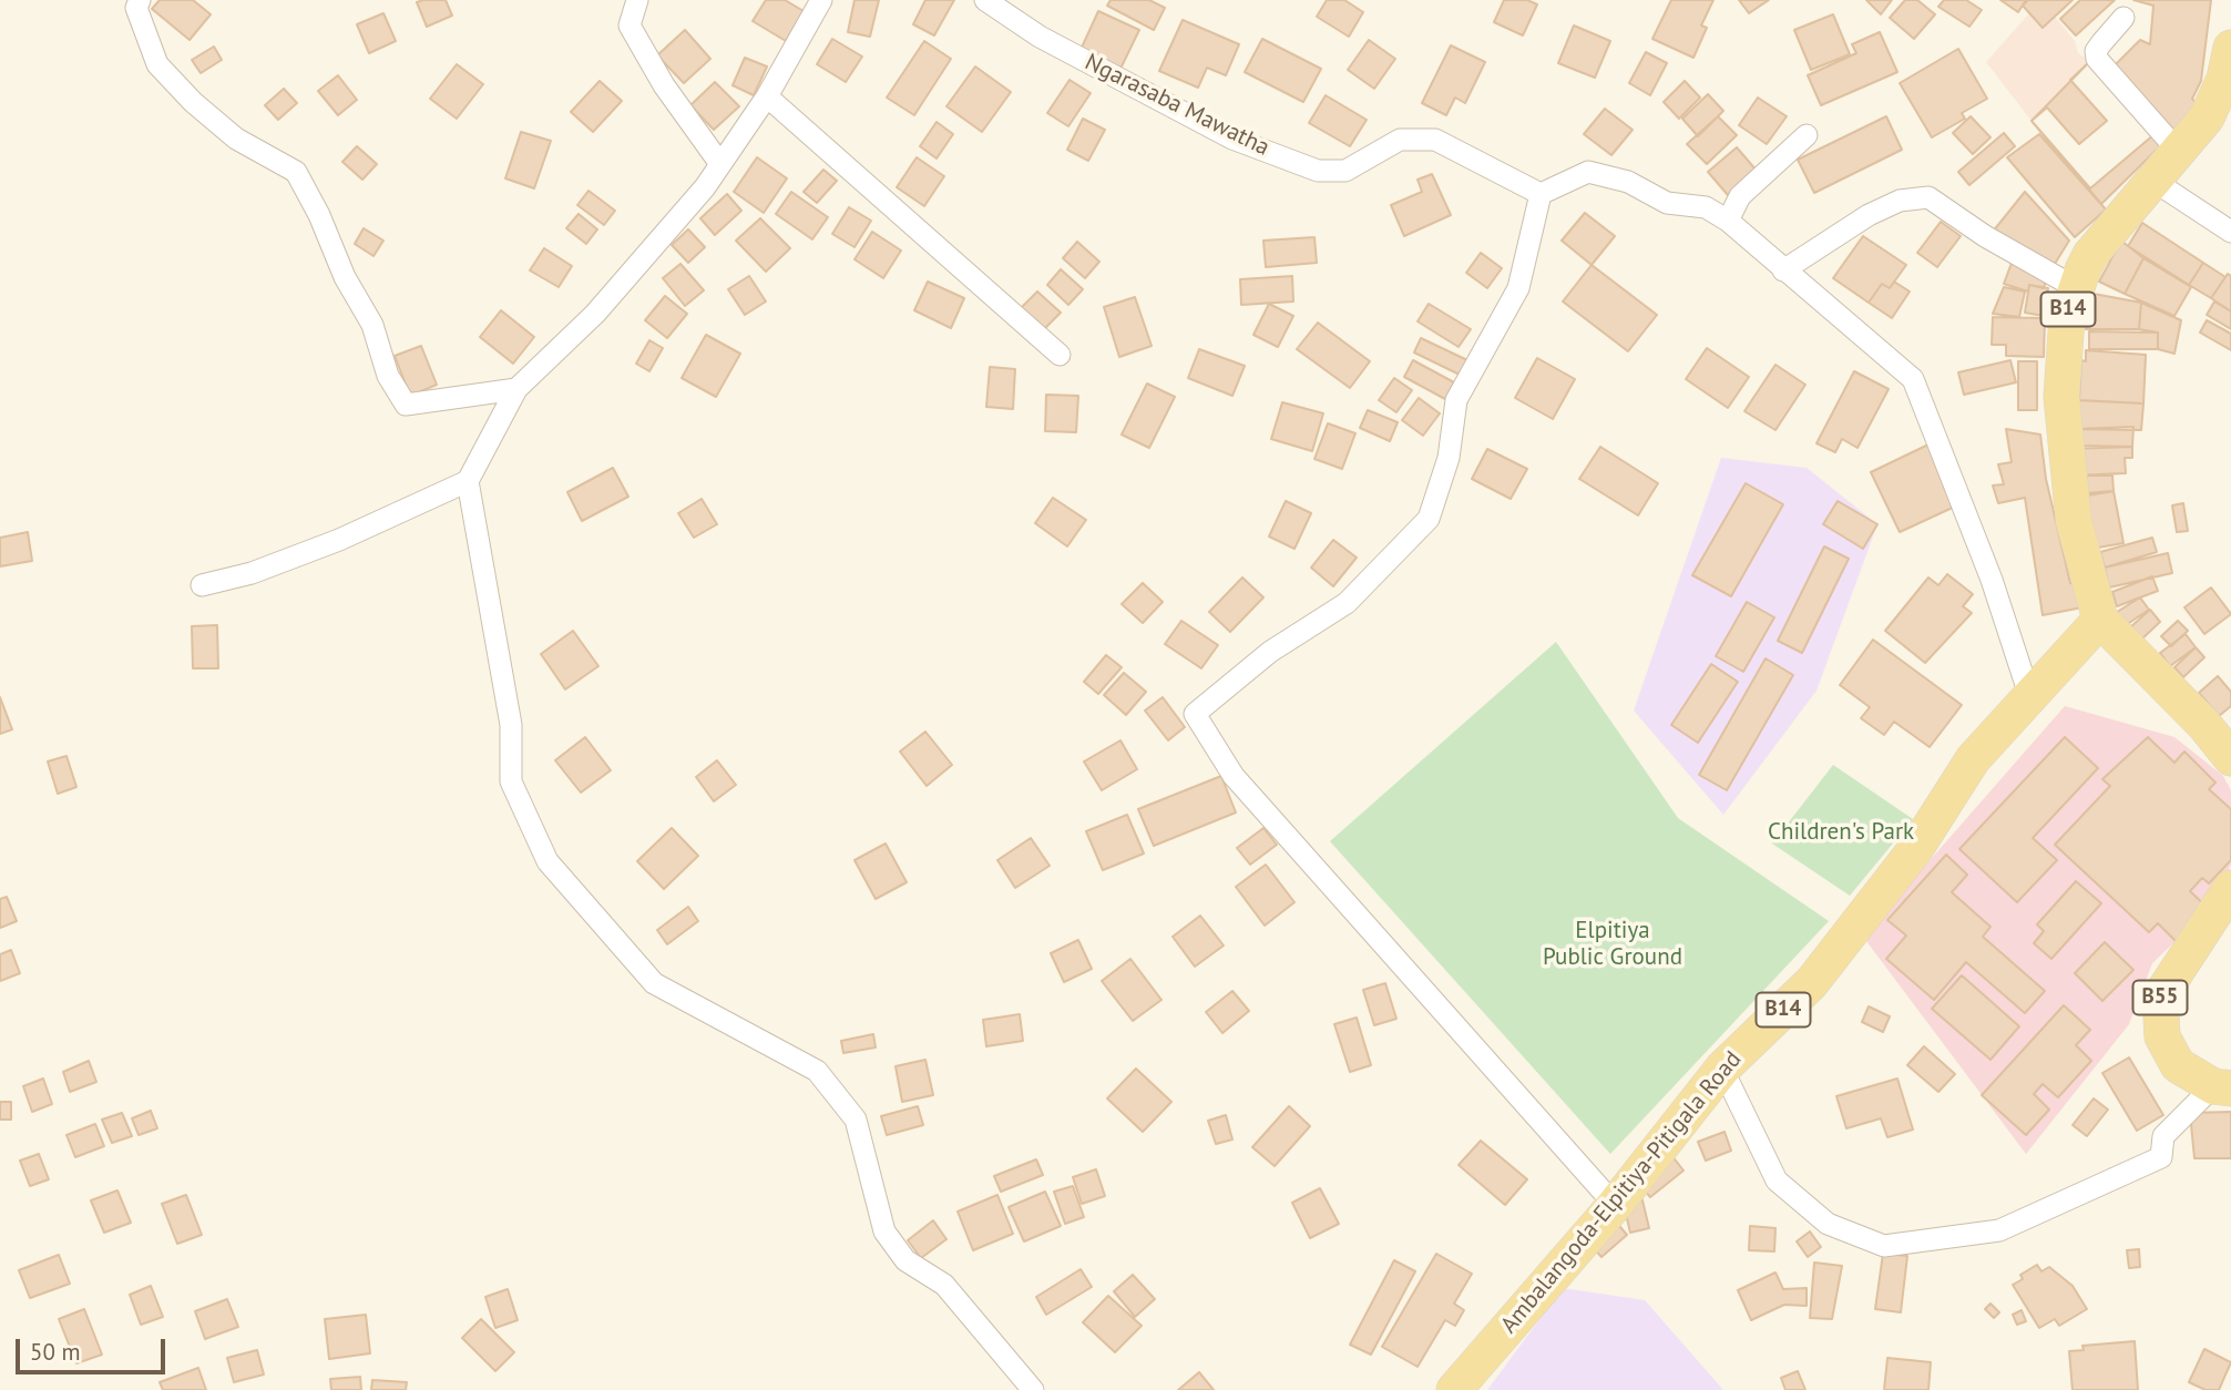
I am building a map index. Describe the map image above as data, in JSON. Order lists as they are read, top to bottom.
{
  "streets": {
    "main road": ["B14", "B55", "Ambalangoda-Elpitiya-Pitigala Road"],
    "street": ["Ngarasaba Mawatha"]
  },
  "crossings": [
    ["B14", "Ambalangoda-Elpitiya-Pitigala Road"]
  ],
  "parks": ["Children's Park", "Elpitiya Public Ground"],
  "scale_bar": "50 m"
}
